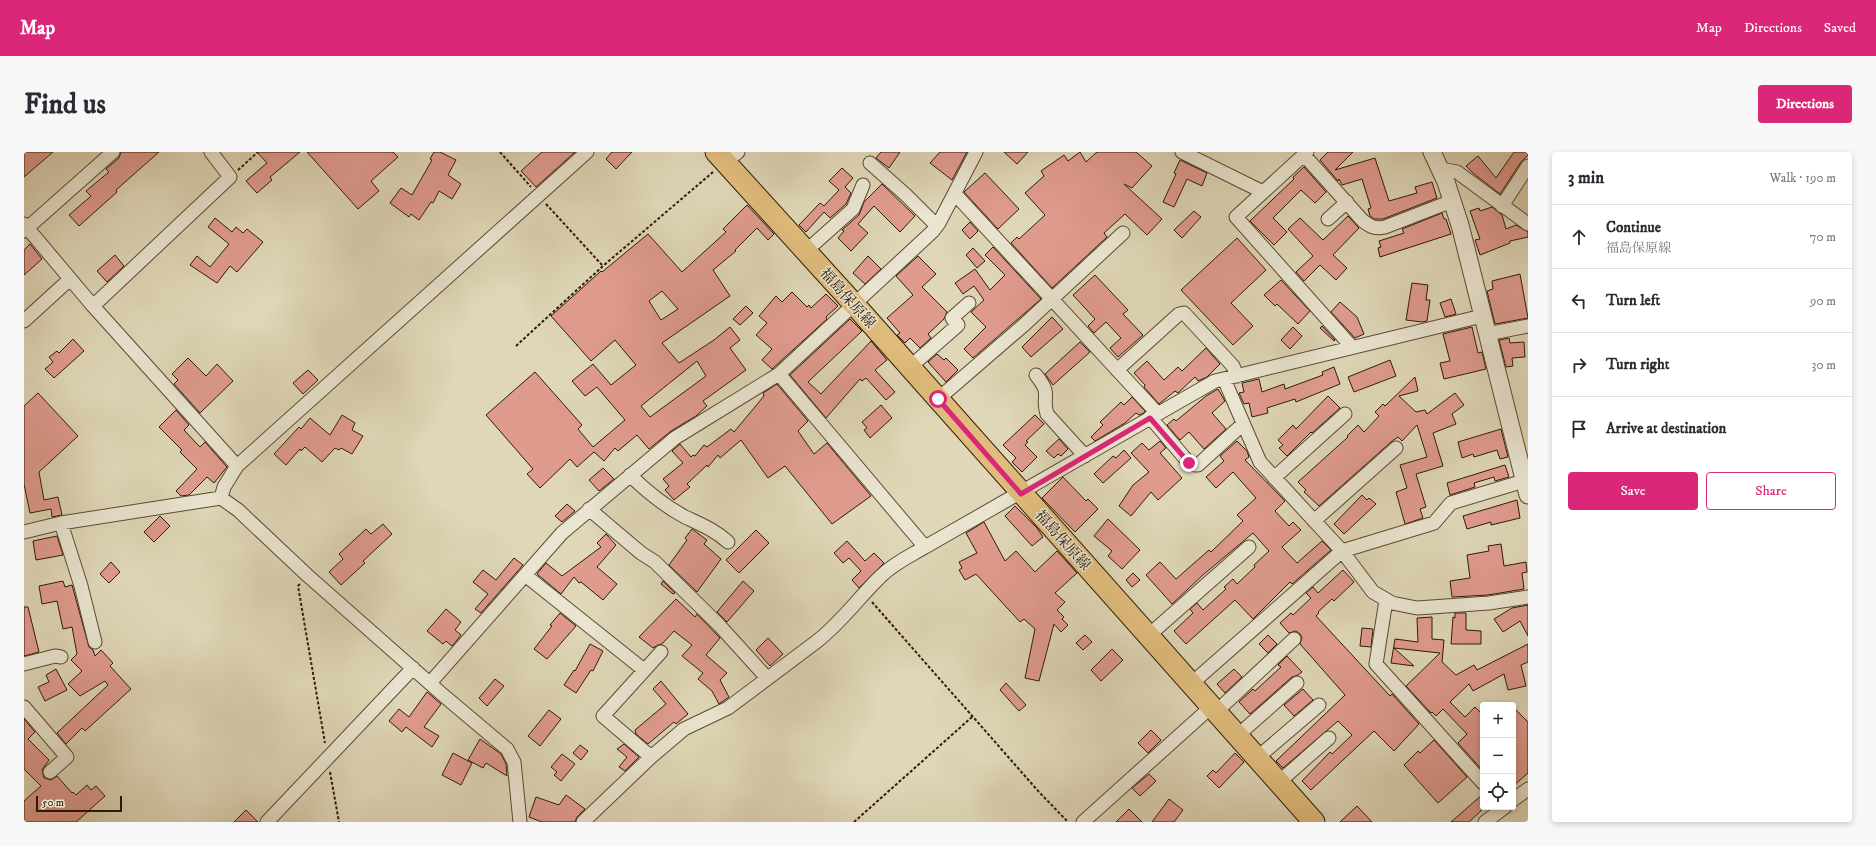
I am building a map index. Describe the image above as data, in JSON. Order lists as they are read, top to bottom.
{
  "streets": {
    "main road": ["福島保原線"]
  },
  "scale_bar": "50 m",
  "page": {
    "header": "Map",
    "nav": ["Map", "Directions", "Saved"],
    "buttons": [
      "Directions",
      ["Save", "Share"]
    ],
    "title": "Find us",
    "heading": ["3 min", "Walk · 190 m"],
    "list": [
      ["Continue", "福島保原線", "70 m"],
      ["Turn left", "90 m"],
      ["Turn right", "30 m"],
      "Arrive at destination"
    ],
    "map_buttons": ["+", "−"],
    "scale": "50 m"
  }
}
